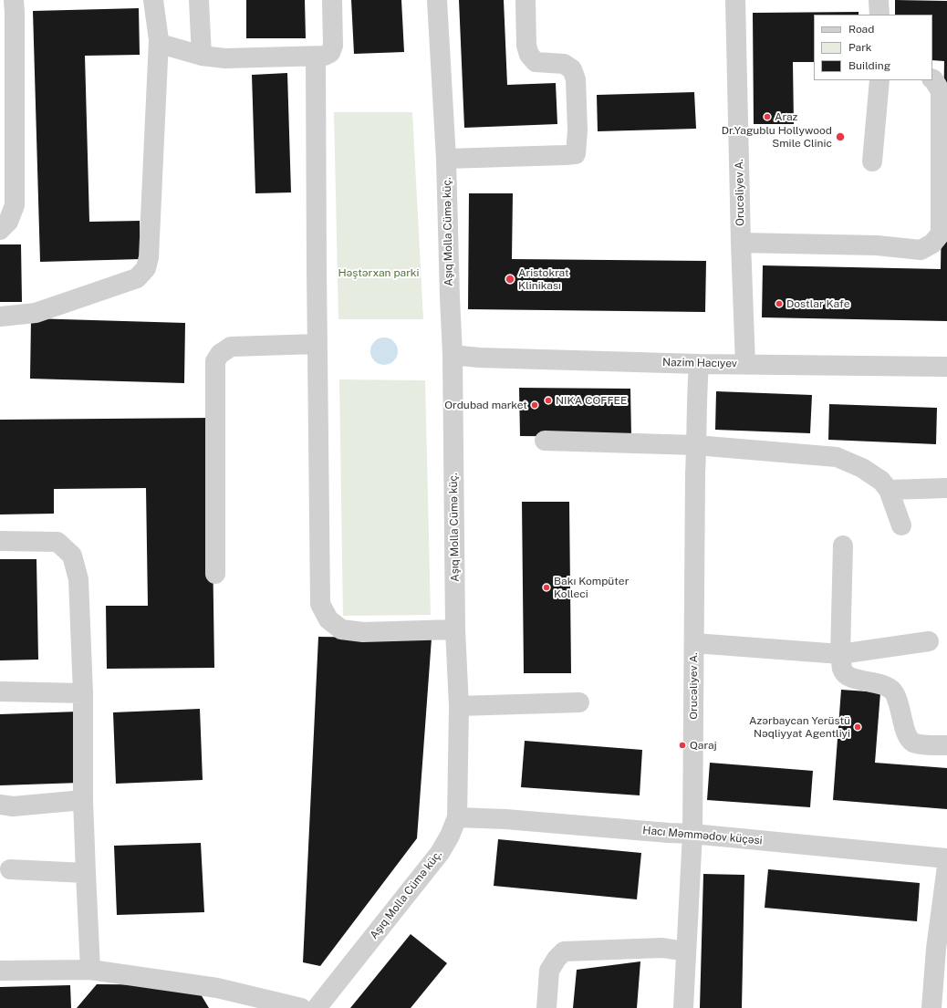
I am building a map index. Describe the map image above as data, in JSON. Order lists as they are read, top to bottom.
{
  "streets": {
    "street": [
      "Orucəliyev A.",
      "Aşıq Molla Cümə küç.",
      "Nazim Hacıyev",
      "Hacı Məmmədov küçəsi"
    ]
  },
  "crossings": [
    ["Orucəliyev A.", "Nazim Hacıyev"],
    ["Orucəliyev A.", "Hacı Məmmədov küçəsi"],
    ["Aşıq Molla Cümə küç.", "Nazim Hacıyev"],
    ["Aşıq Molla Cümə küç.", "Hacı Məmmədov küçəsi"]
  ],
  "parks": ["Həştərxan parki"],
  "places": [
    "Araz",
    "Dr.Yagublu Hollywood Smile Clinic",
    "Aristokrat Klinikası",
    "Dostlar Kafe",
    "NIKA COFFEE",
    "Ordubad market",
    "Bakı Kompüter Kolleci",
    "Azərbaycan Yerüstü Nəqliyyat Agentliyi",
    "Qaraj"
  ],
  "legend": ["Road", "Park", "Building"]
}
